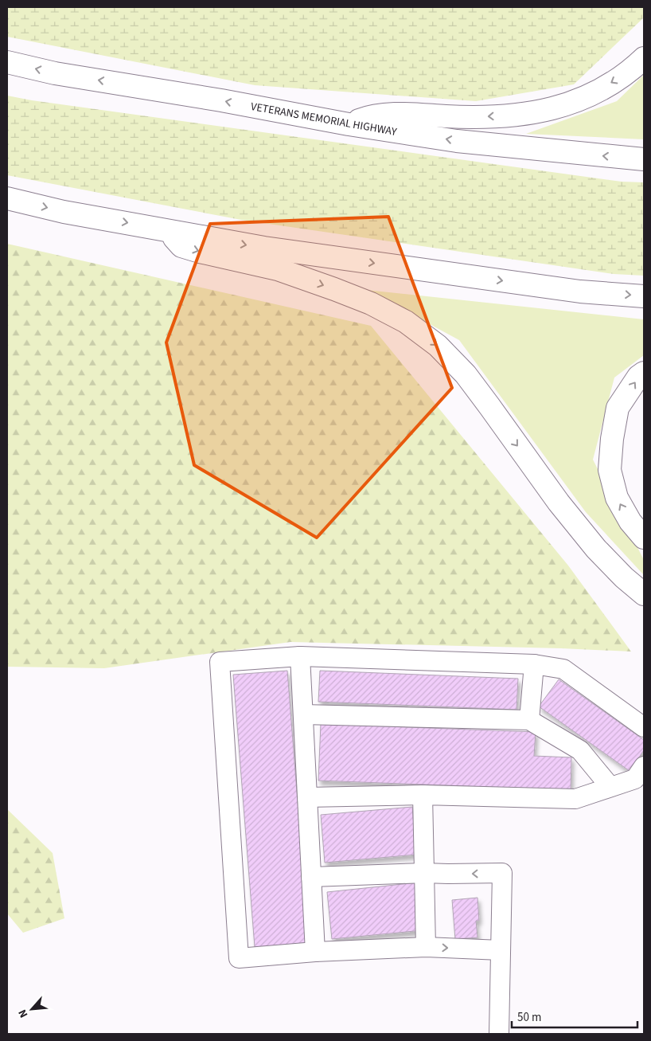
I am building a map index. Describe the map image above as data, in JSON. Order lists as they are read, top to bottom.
{
  "streets": {
    "highway": ["VETERANS MEMORIAL HIGHWAY"]
  },
  "scale_bar": "50 m",
  "north": "bottom left"
}
